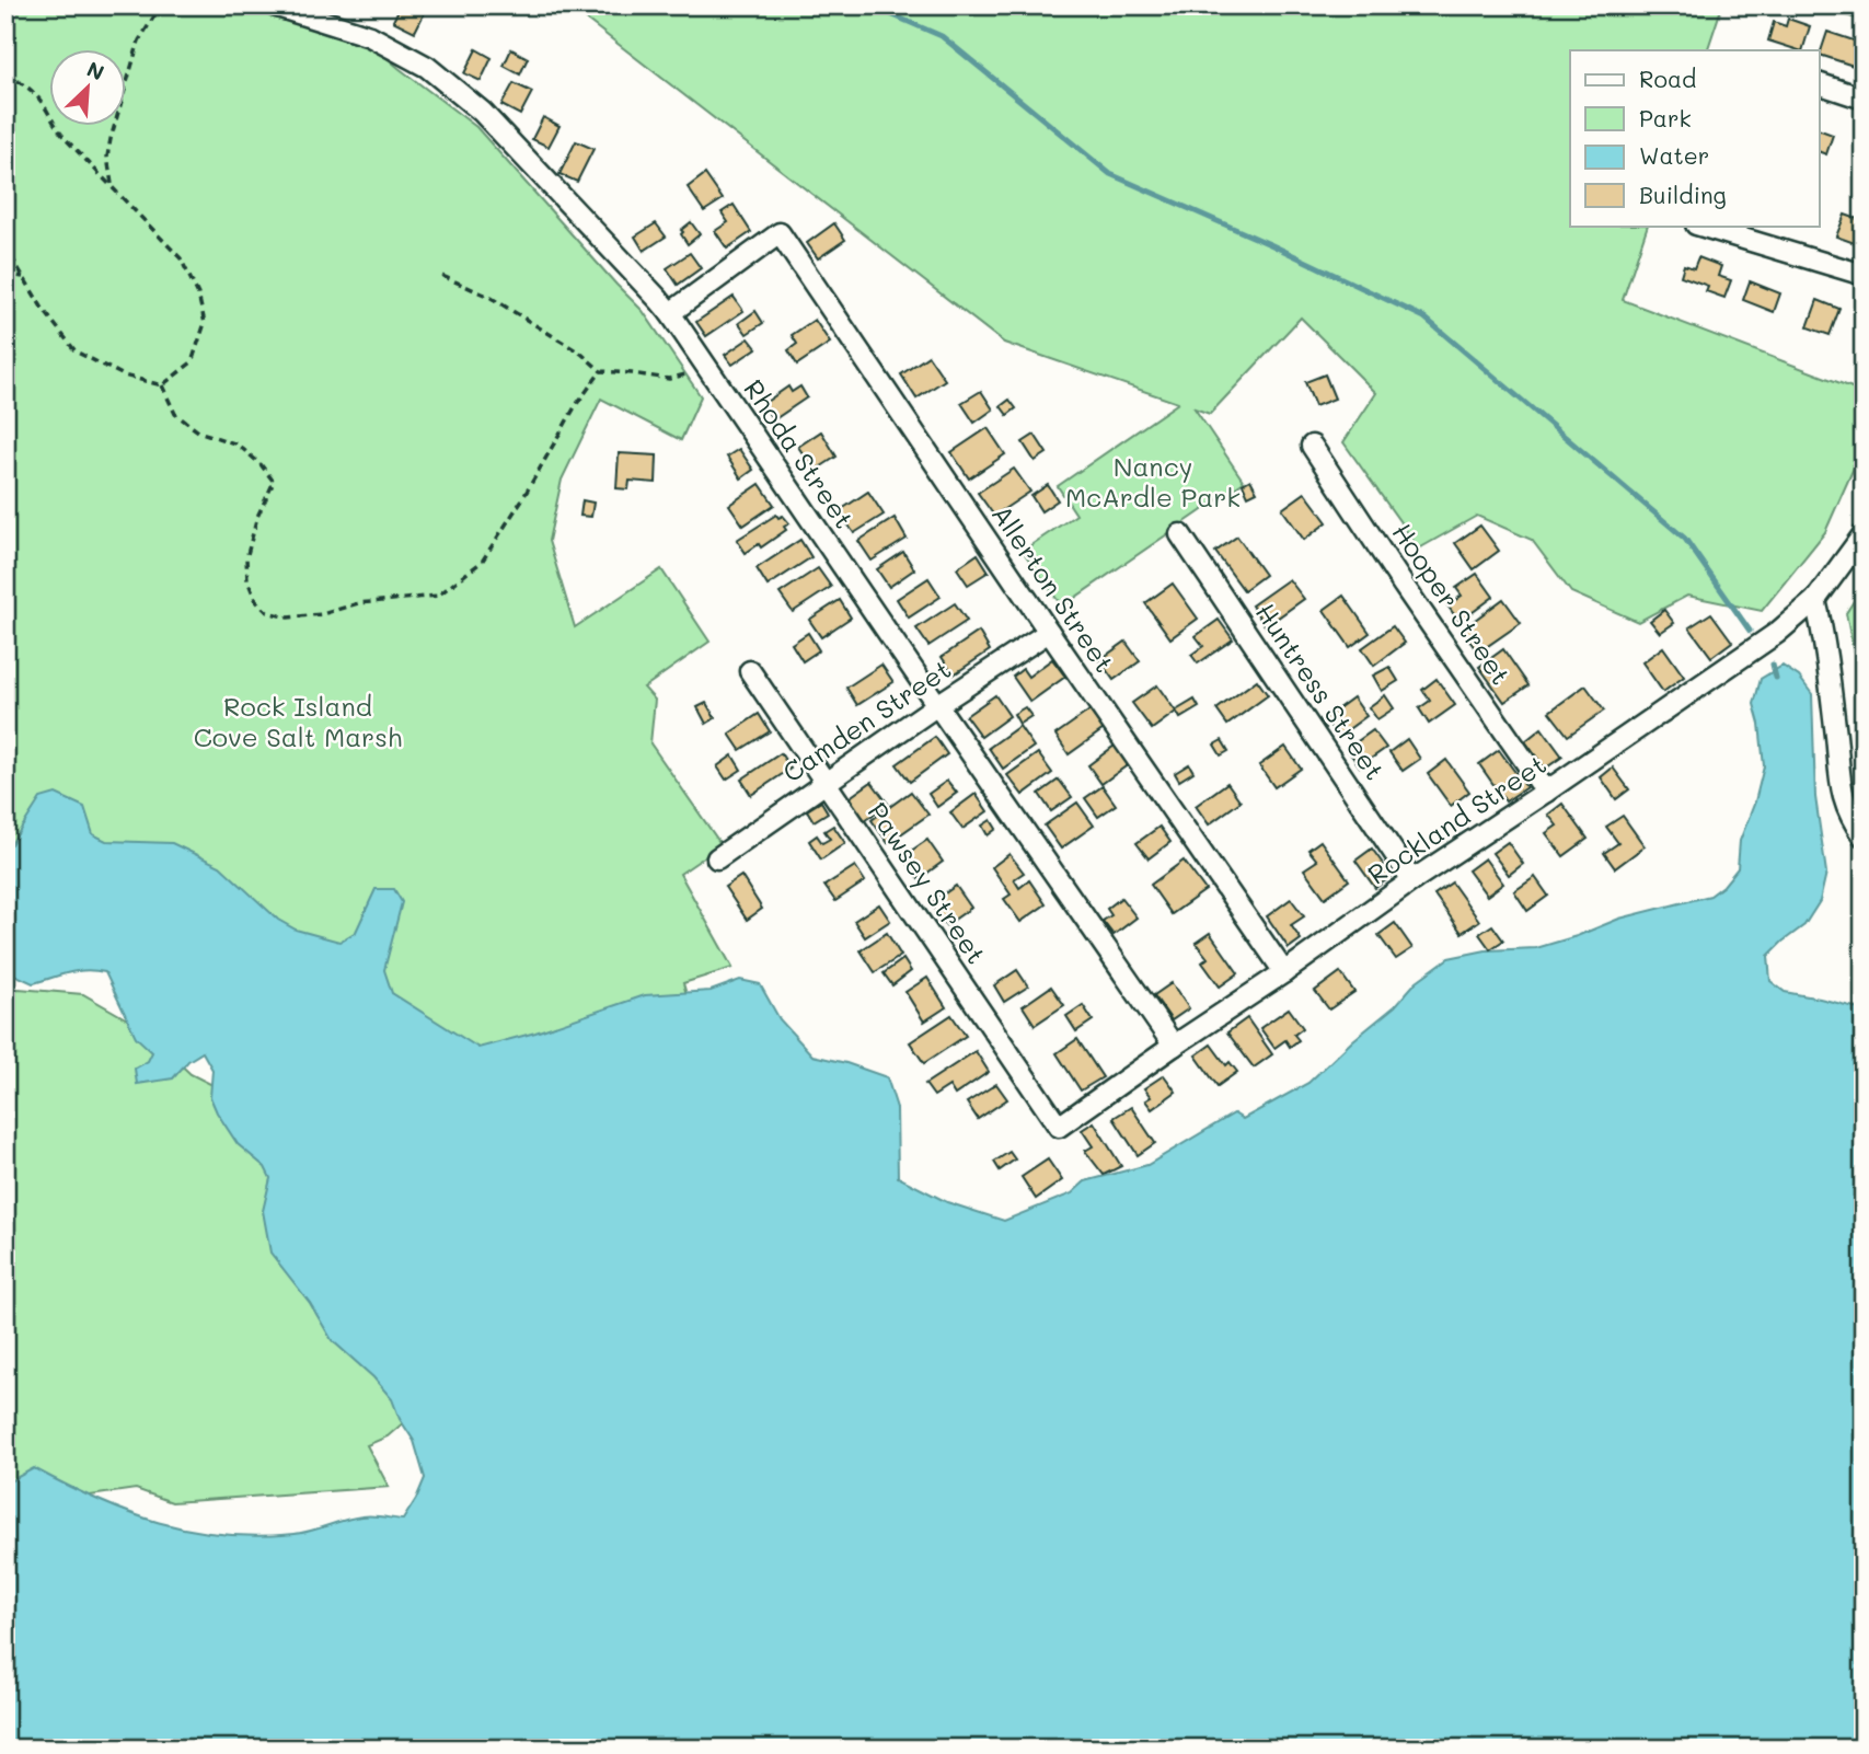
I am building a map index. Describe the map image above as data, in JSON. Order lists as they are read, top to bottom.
{
  "streets": {
    "street": [
      "Rhoda Street",
      "Allerton Street",
      "Hooper Street",
      "Huntress Street",
      "Camden Street",
      "Rockland Street",
      "Pawsey Street"
    ]
  },
  "crossings": [
    ["Rhoda Street", "Allerton Street"],
    ["Rhoda Street", "Camden Street"],
    ["Rhoda Street", "Rockland Street"],
    ["Allerton Street", "Camden Street"],
    ["Allerton Street", "Rockland Street"],
    ["Hooper Street", "Rockland Street"],
    ["Huntress Street", "Rockland Street"],
    ["Camden Street", "Pawsey Street"],
    ["Rockland Street", "Pawsey Street"]
  ],
  "parks": ["Nancy McArdle Park", "Rock Island Cove Salt Marsh"],
  "legend": [
    "Road",
    "Park",
    "Water",
    "Building"
  ],
  "north": "top right"
}
